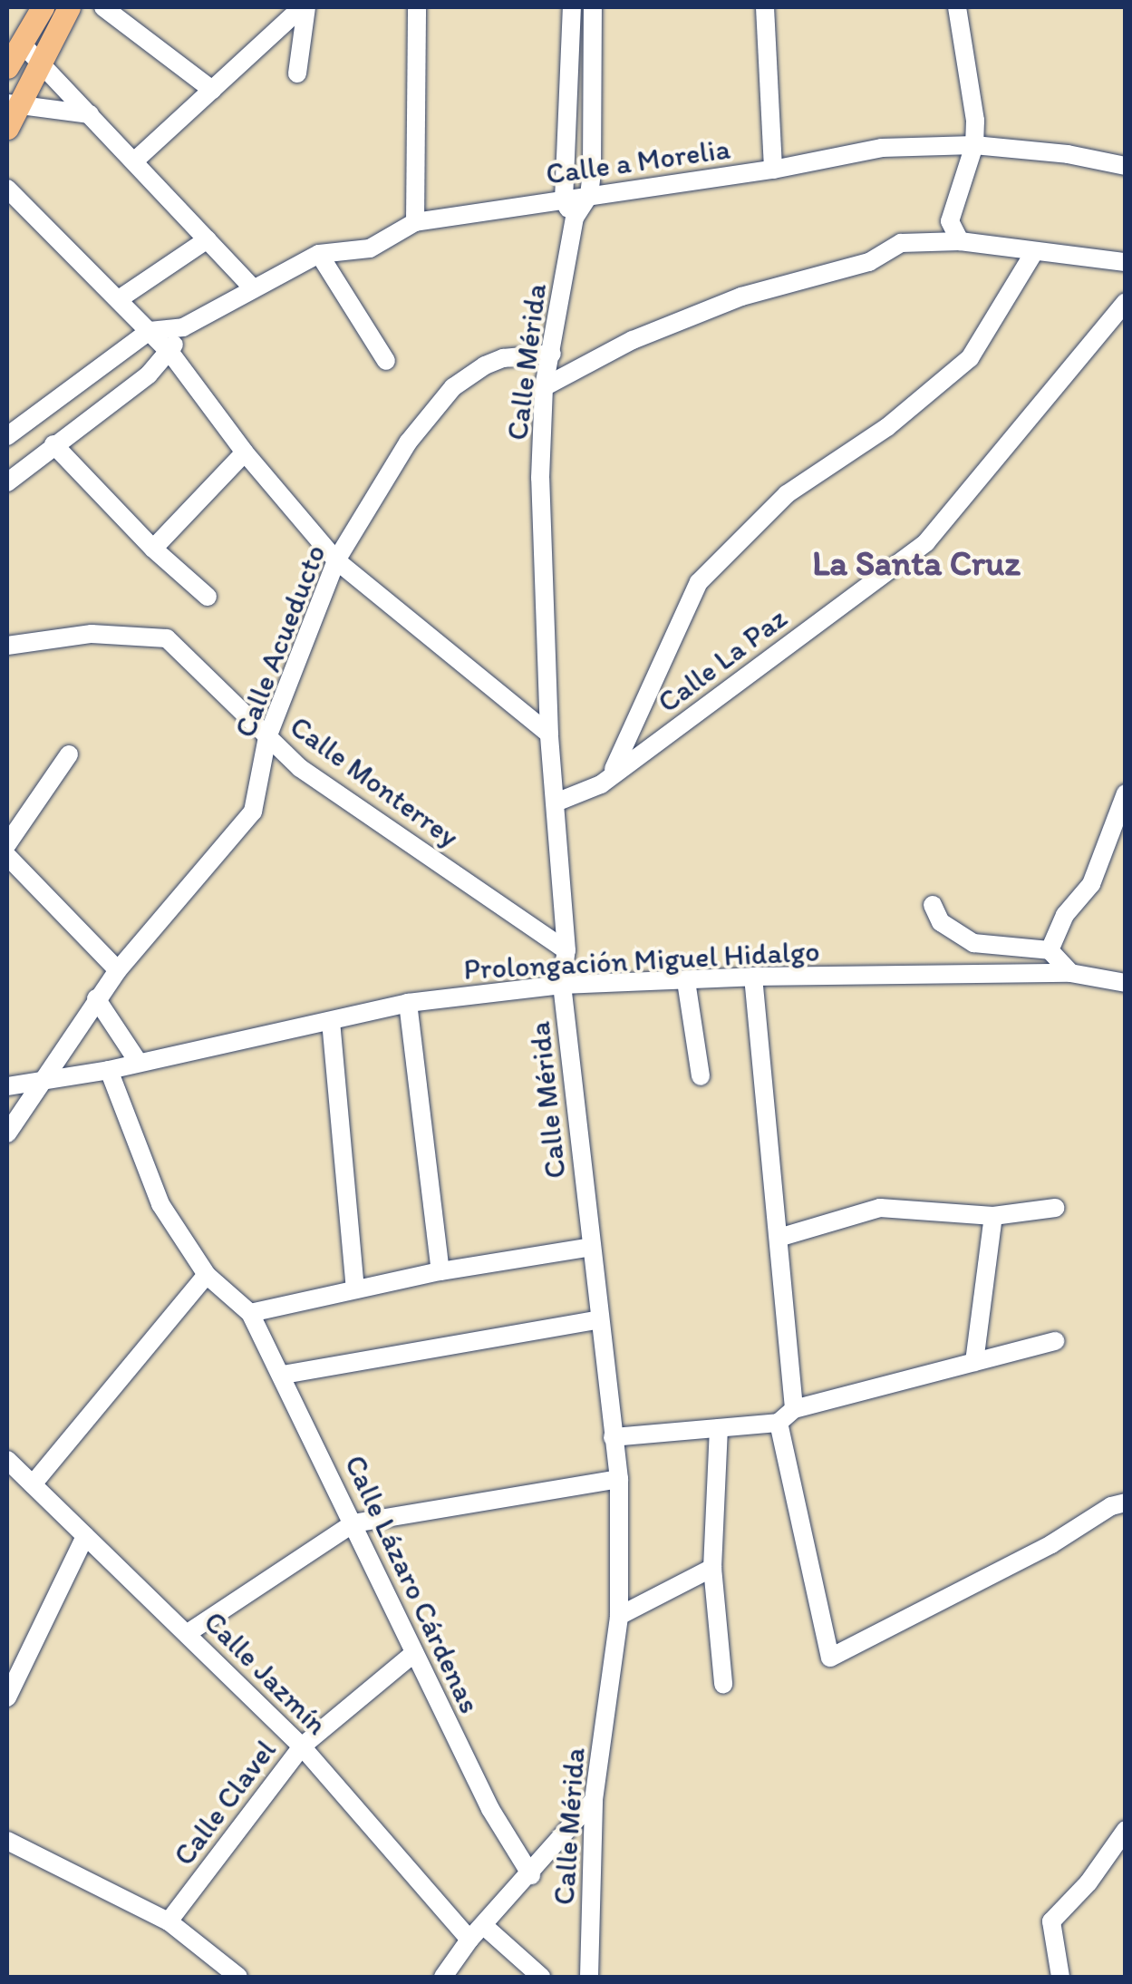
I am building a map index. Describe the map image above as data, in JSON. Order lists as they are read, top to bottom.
{
  "streets": {
    "street": [
      "Calle a Morelia",
      "Calle Mérida",
      "Calle Acueducto",
      "Calle La Paz",
      "Calle Monterrey",
      "Prolongación Miguel Hidalgo",
      "Calle Lázaro Cárdenas",
      "Calle Jazmín",
      "Calle Clavel"
    ]
  },
  "crossings": [
    ["Calle a Morelia", "Calle Mérida"],
    ["Calle Mérida", "Calle Acueducto"],
    ["Calle Mérida", "Calle La Paz"],
    ["Calle Mérida", "Calle Monterrey"],
    ["Calle Mérida", "Prolongación Miguel Hidalgo"],
    ["Calle Acueducto", "Calle Monterrey"],
    ["Calle Acueducto", "Prolongación Miguel Hidalgo"],
    ["Calle Lázaro Cárdenas", "Calle Clavel"],
    ["Calle Jazmín", "Calle Clavel"]
  ],
  "districts": ["La Santa Cruz"]
}
